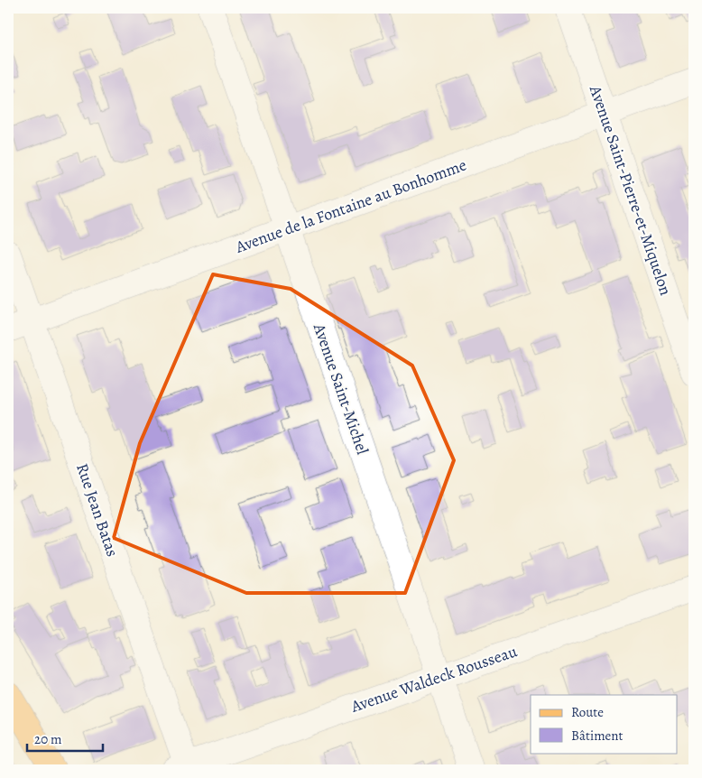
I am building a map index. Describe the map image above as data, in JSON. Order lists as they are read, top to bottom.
{
  "streets": {
    "street": [
      "Avenue Saint-Pierre-et-Miquelon",
      "Avenue de la Fontaine au Bonhomme",
      "Avenue Saint-Michel",
      "Rue Jean Batas",
      "Avenue Waldeck Rousseau"
    ]
  },
  "crossings": [
    ["Avenue Saint-Pierre-et-Miquelon", "Avenue de la Fontaine au Bonhomme"],
    ["Avenue de la Fontaine au Bonhomme", "Avenue Saint-Michel"],
    ["Avenue de la Fontaine au Bonhomme", "Rue Jean Batas"],
    ["Avenue Saint-Michel", "Avenue Waldeck Rousseau"],
    ["Rue Jean Batas", "Avenue Waldeck Rousseau"]
  ],
  "legend": ["Route", "Bâtiment"],
  "scale_bar": "20 m"
}
